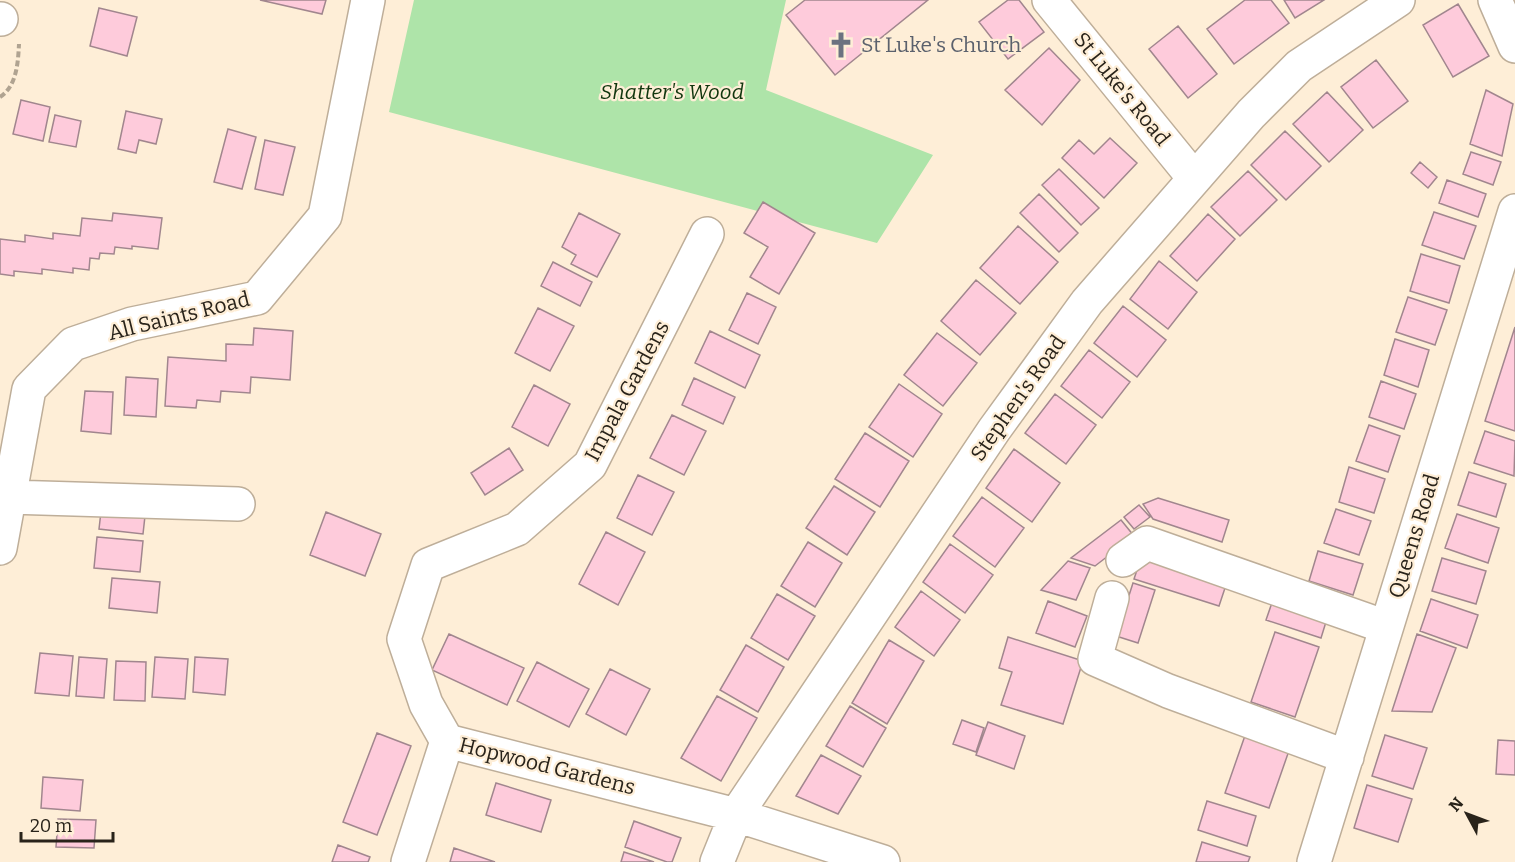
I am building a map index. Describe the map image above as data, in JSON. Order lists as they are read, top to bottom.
{
  "streets": {
    "street": [
      "St Luke's Road",
      "All Saints Road",
      "Impala Gardens",
      "Stephen's Road",
      "Queens Road",
      "Hopwood Gardens"
    ]
  },
  "crossings": [
    ["St Luke's Road", "Stephen's Road"],
    ["Impala Gardens", "Hopwood Gardens"],
    ["Stephen's Road", "Hopwood Gardens"]
  ],
  "parks": ["Shatter's Wood"],
  "places": {
    "church": ["St Luke's Church"]
  },
  "scale_bar": "20 m",
  "north": "top left"
}
